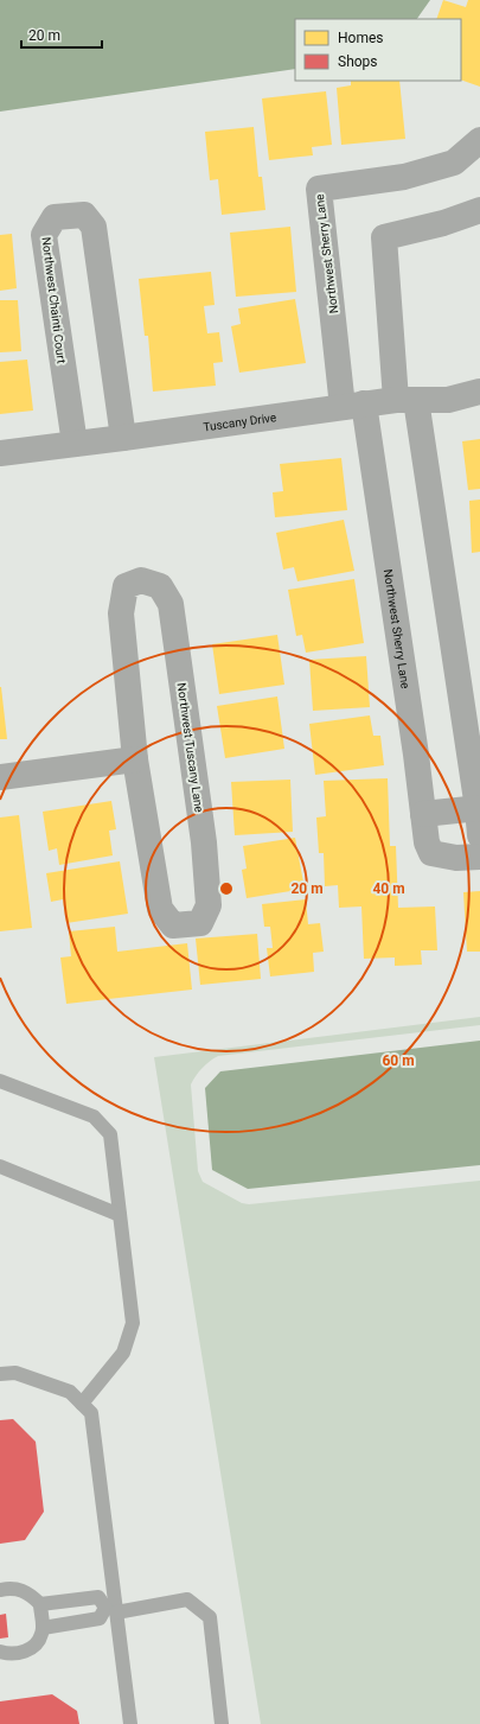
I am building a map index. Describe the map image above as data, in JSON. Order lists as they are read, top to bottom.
{
  "streets": {
    "street": [
      "Northwest Sherry Lane",
      "Northwest Chainti Court",
      "Tuscany Drive",
      "Northwest Tuscany Lane"
    ]
  },
  "crossings": [
    ["Northwest Sherry Lane", "Tuscany Drive"],
    ["Northwest Chainti Court", "Tuscany Drive"]
  ],
  "legend": ["Homes", "Shops"],
  "scale_bar": "20 m",
  "rings": ["20 m", "40 m", "60 m"]
}
